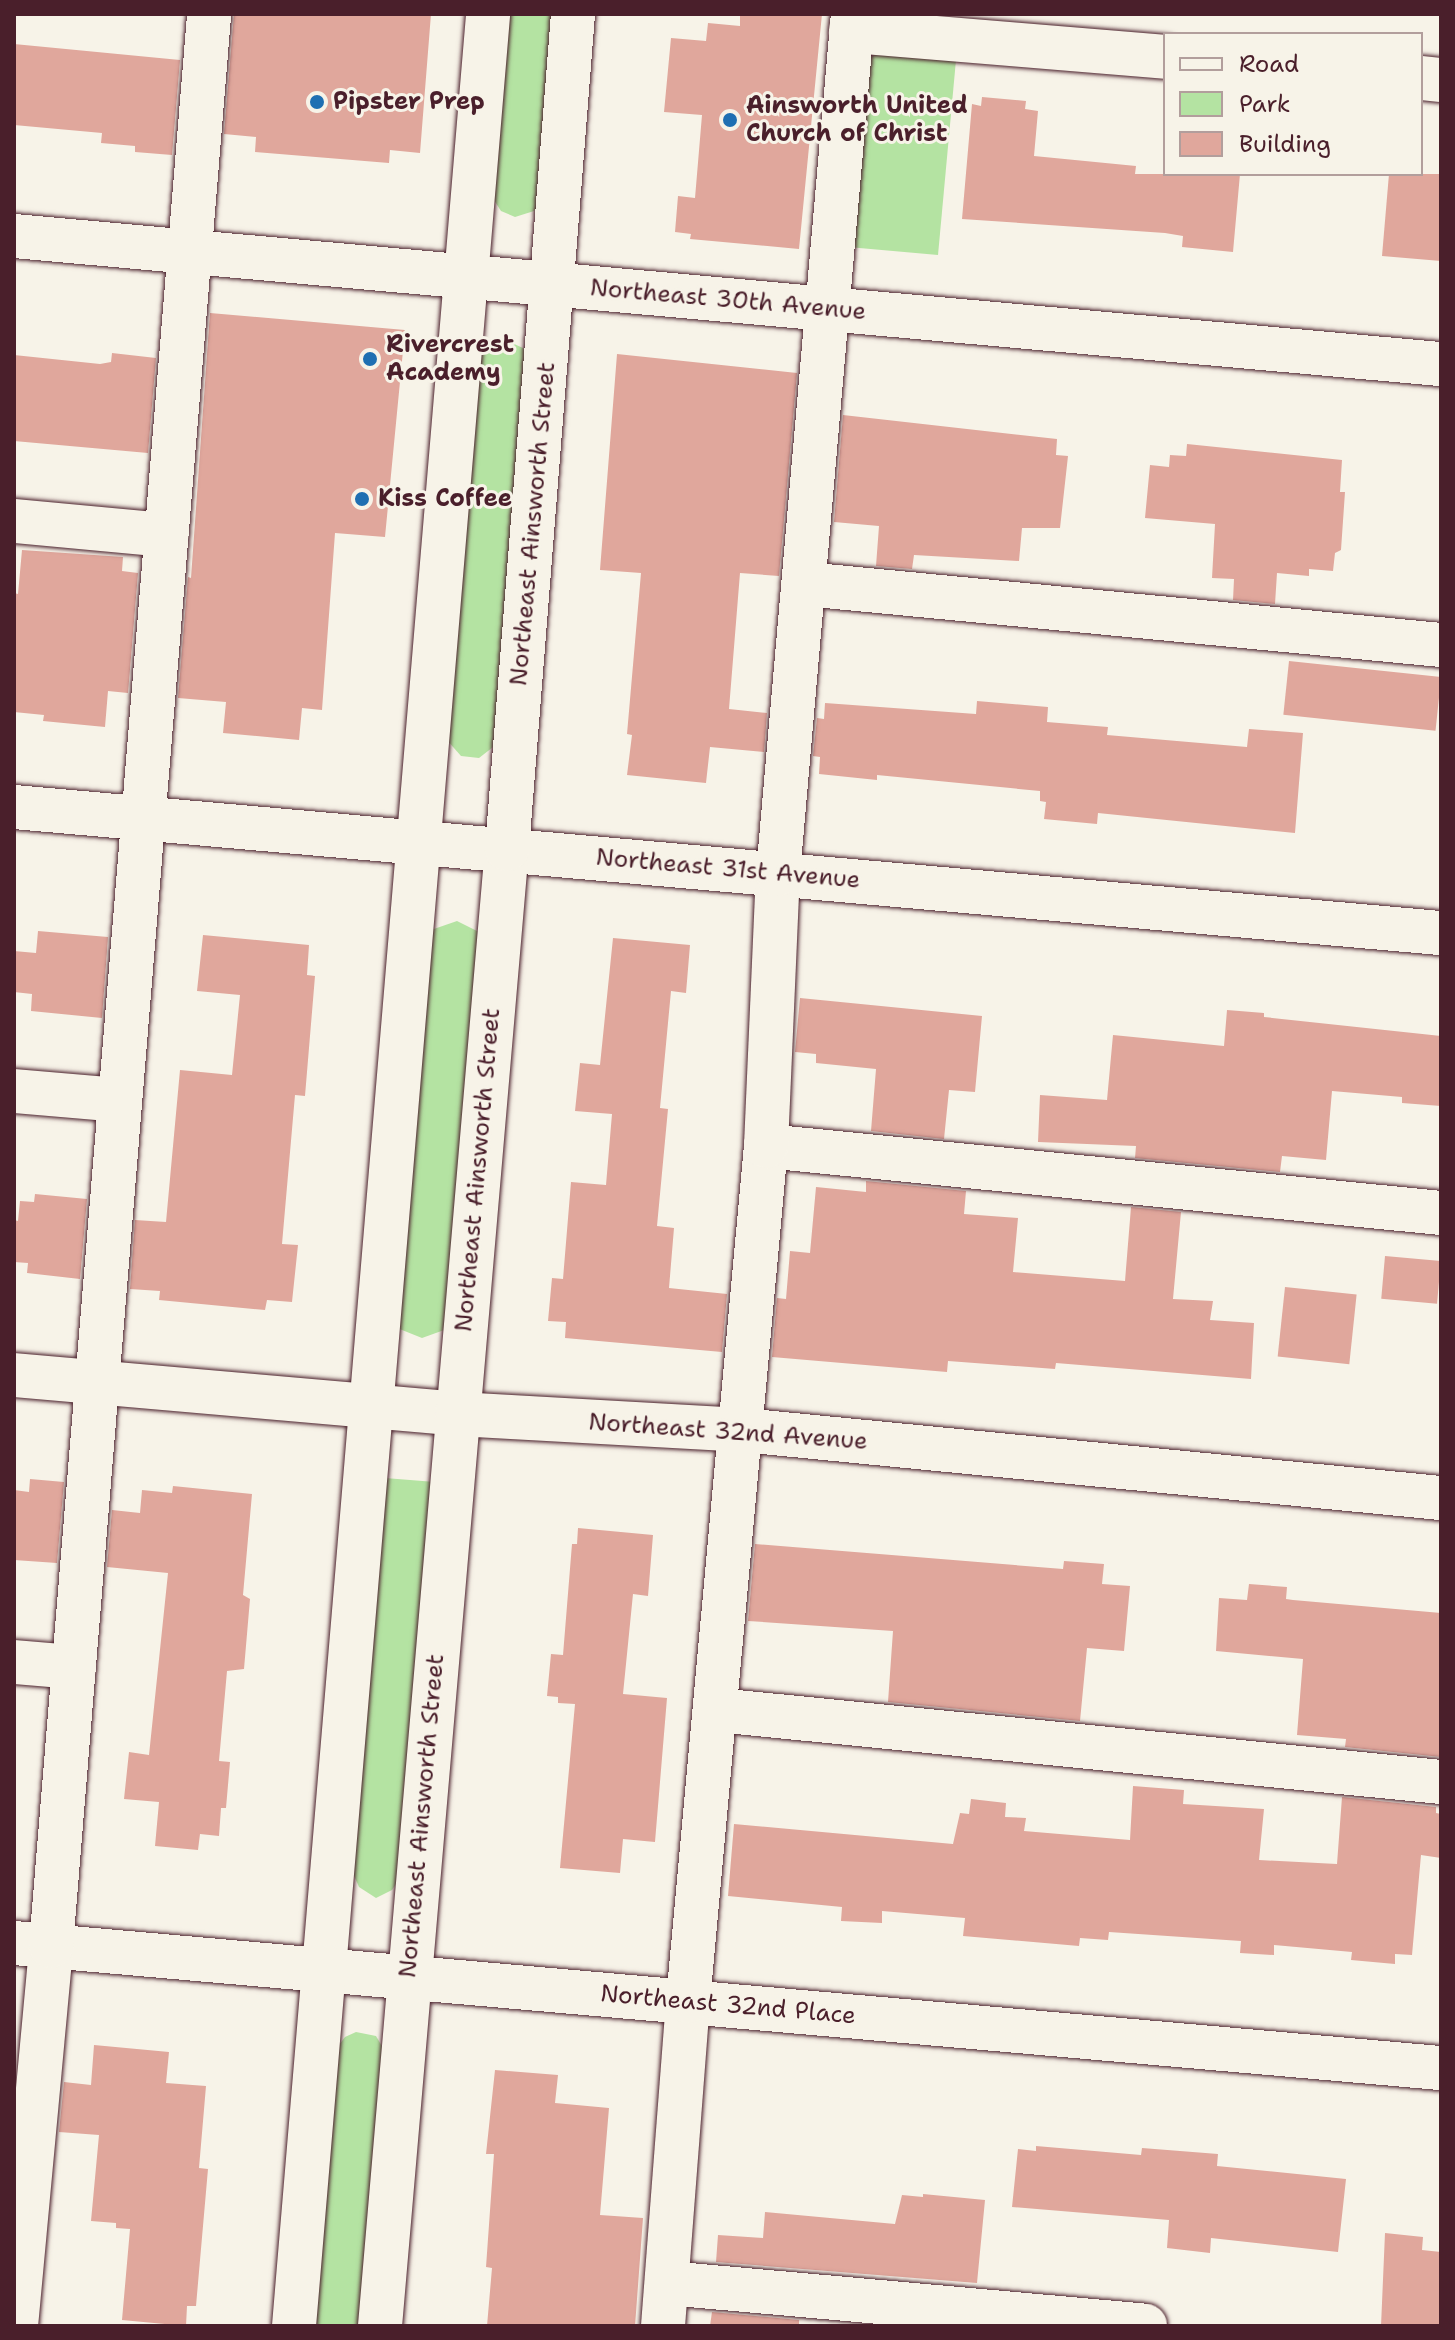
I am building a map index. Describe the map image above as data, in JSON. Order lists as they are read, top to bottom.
{
  "streets": {
    "street": [
      "Northeast 30th Avenue",
      "Northeast Ainsworth Street",
      "Northeast 31st Avenue",
      "Northeast 32nd Avenue",
      "Northeast 32nd Place"
    ]
  },
  "crossings": [
    ["Northeast 30th Avenue", "Northeast Ainsworth Street"],
    ["Northeast Ainsworth Street", "Northeast 31st Avenue"],
    ["Northeast Ainsworth Street", "Northeast 32nd Avenue"],
    ["Northeast Ainsworth Street", "Northeast 32nd Place"]
  ],
  "places": [
    "Pipster Prep",
    "Ainsworth United Church of Christ",
    "Rivercrest Academy",
    "Kiss Coffee"
  ],
  "legend": ["Road", "Park", "Building"]
}
